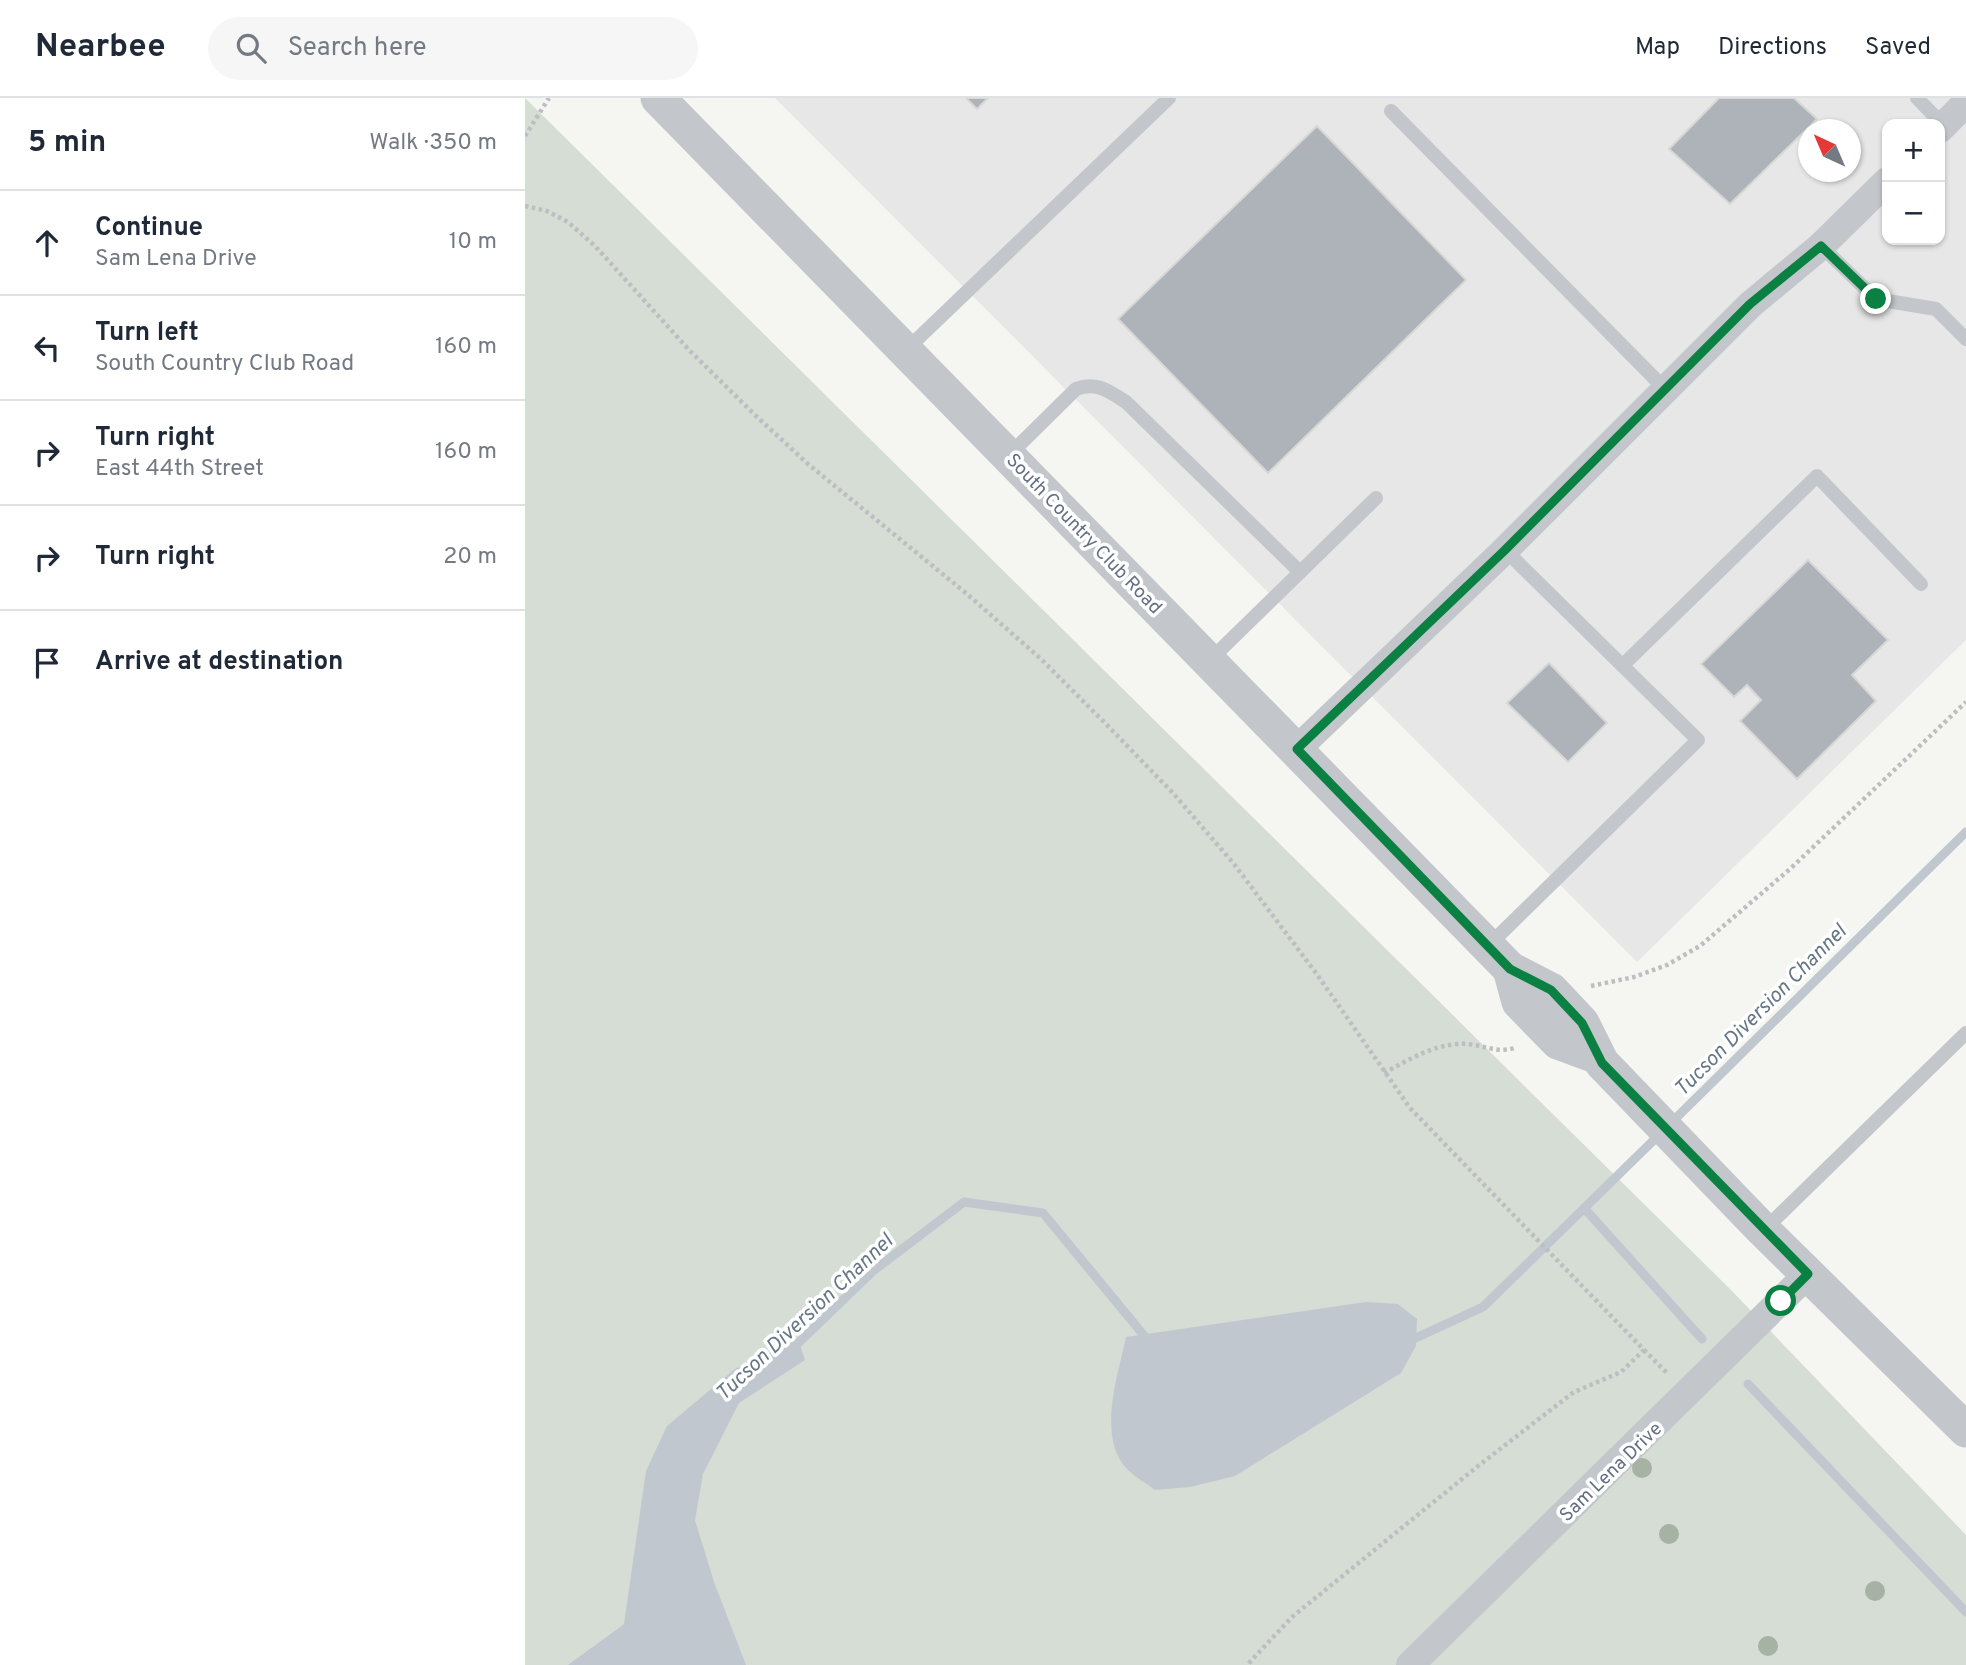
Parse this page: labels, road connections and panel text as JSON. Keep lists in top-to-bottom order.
{
  "streets": {
    "street": ["South Country Club Road", "Sam Lena Drive"]
  },
  "crossings": [
    ["South Country Club Road", "Sam Lena Drive"]
  ],
  "water": ["Tucson Diversion Channel"],
  "north": "top left",
  "page": {
    "header": "Nearbee",
    "search": "Search here",
    "nav": ["Map", "Directions", "Saved"],
    "heading": ["5 min", "Walk · 350 m"],
    "map_buttons": ["+", "−"],
    "list": [
      ["Continue", "Sam Lena Drive", "10 m"],
      ["Turn left", "South Country Club Road", "160 m"],
      ["Turn right", "East 44th Street", "160 m"],
      ["Turn right", "20 m"],
      "Arrive at destination"
    ]
  }
}
